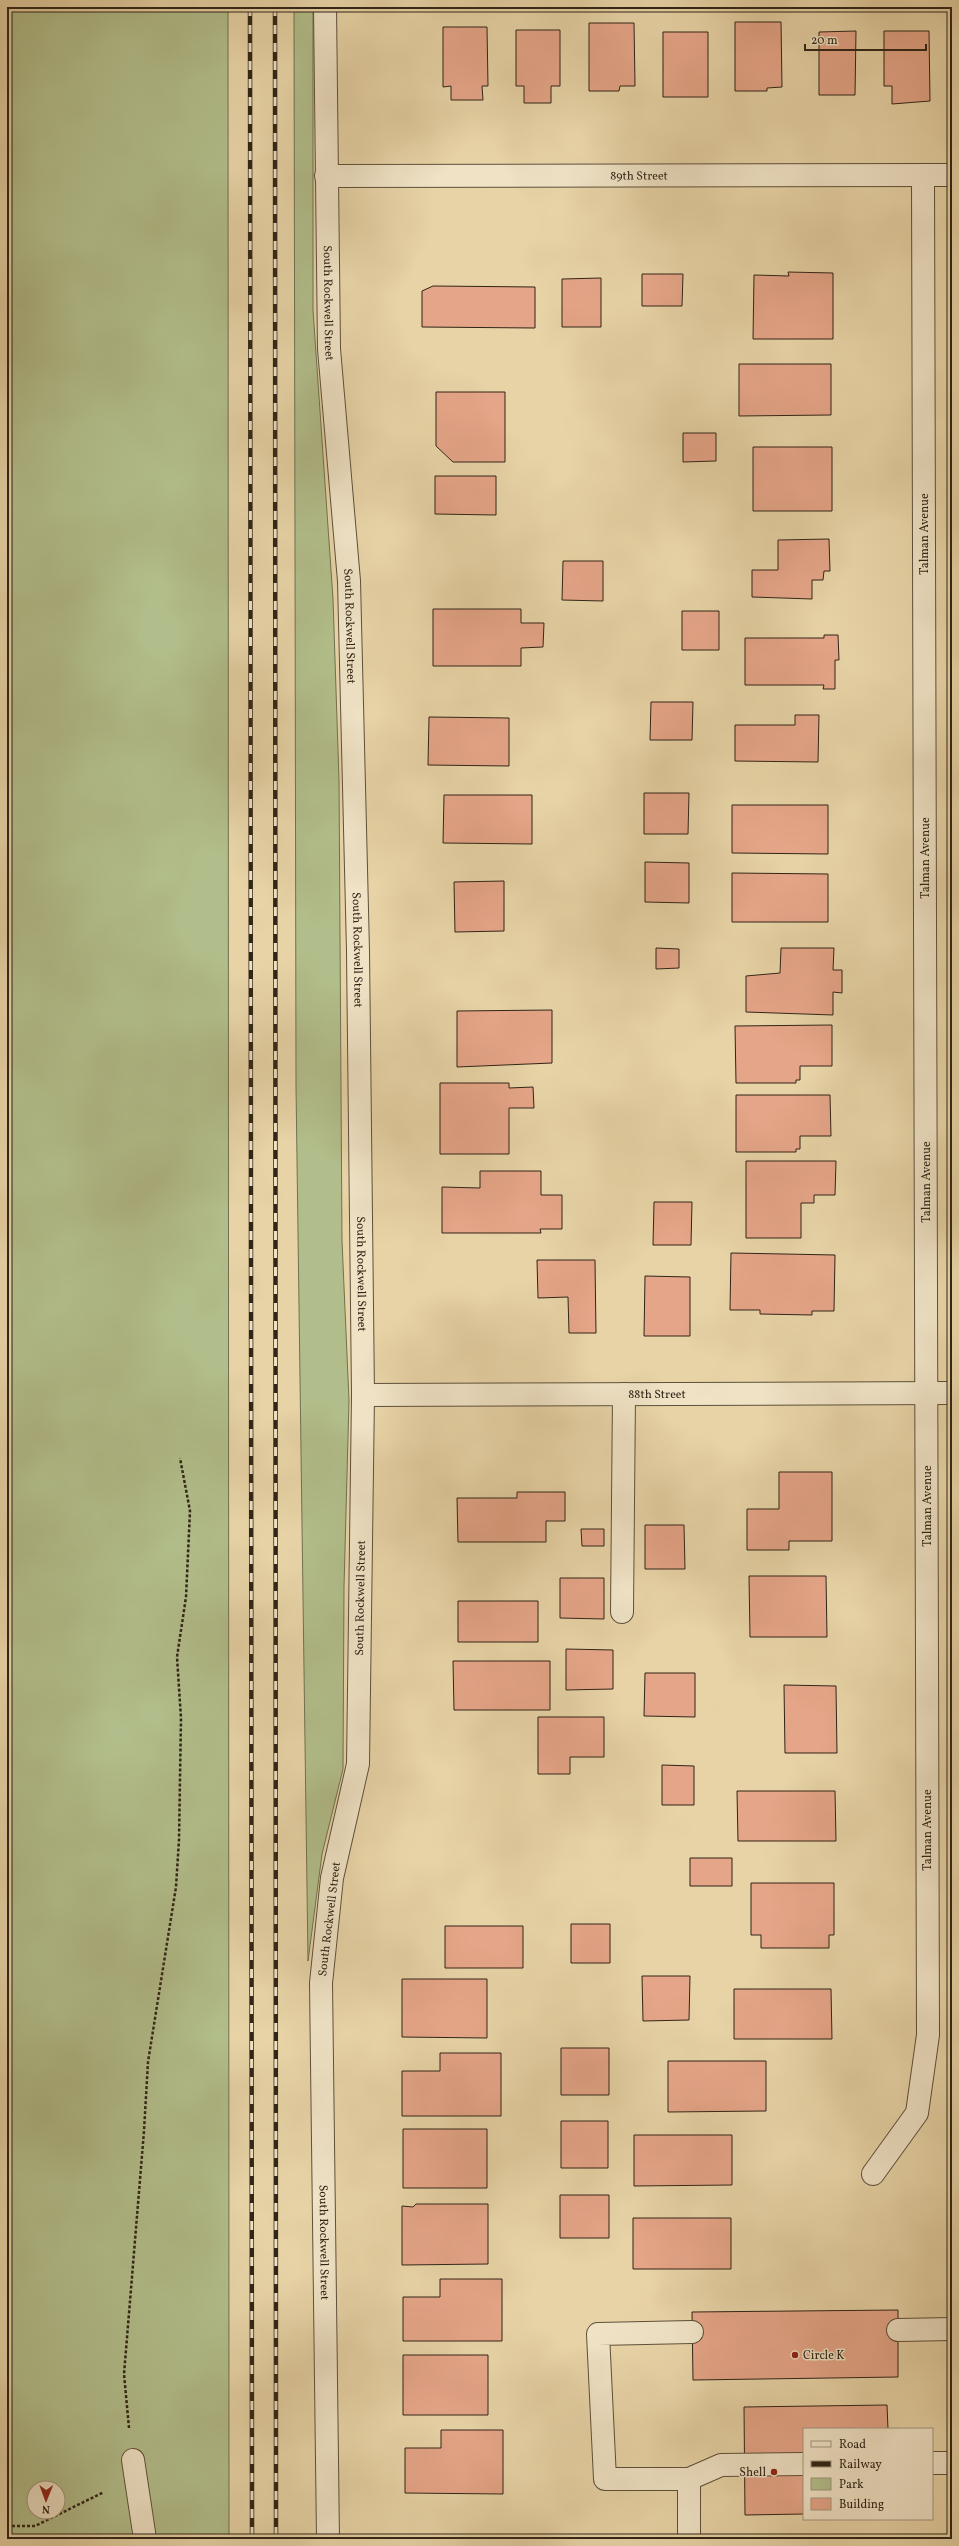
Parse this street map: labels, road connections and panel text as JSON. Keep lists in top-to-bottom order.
{
  "streets": {
    "street": [
      "89th Street",
      "South Rockwell Street",
      "Talman Avenue",
      "88th Street"
    ]
  },
  "crossings": [
    ["89th Street", "South Rockwell Street"],
    ["89th Street", "Talman Avenue"],
    ["South Rockwell Street", "88th Street"],
    ["Talman Avenue", "88th Street"]
  ],
  "places": ["Circle K", "Shell"],
  "legend": [
    "Road",
    "Railway",
    "Park",
    "Building"
  ],
  "scale_bar": "20 m",
  "north": "bottom"
}
